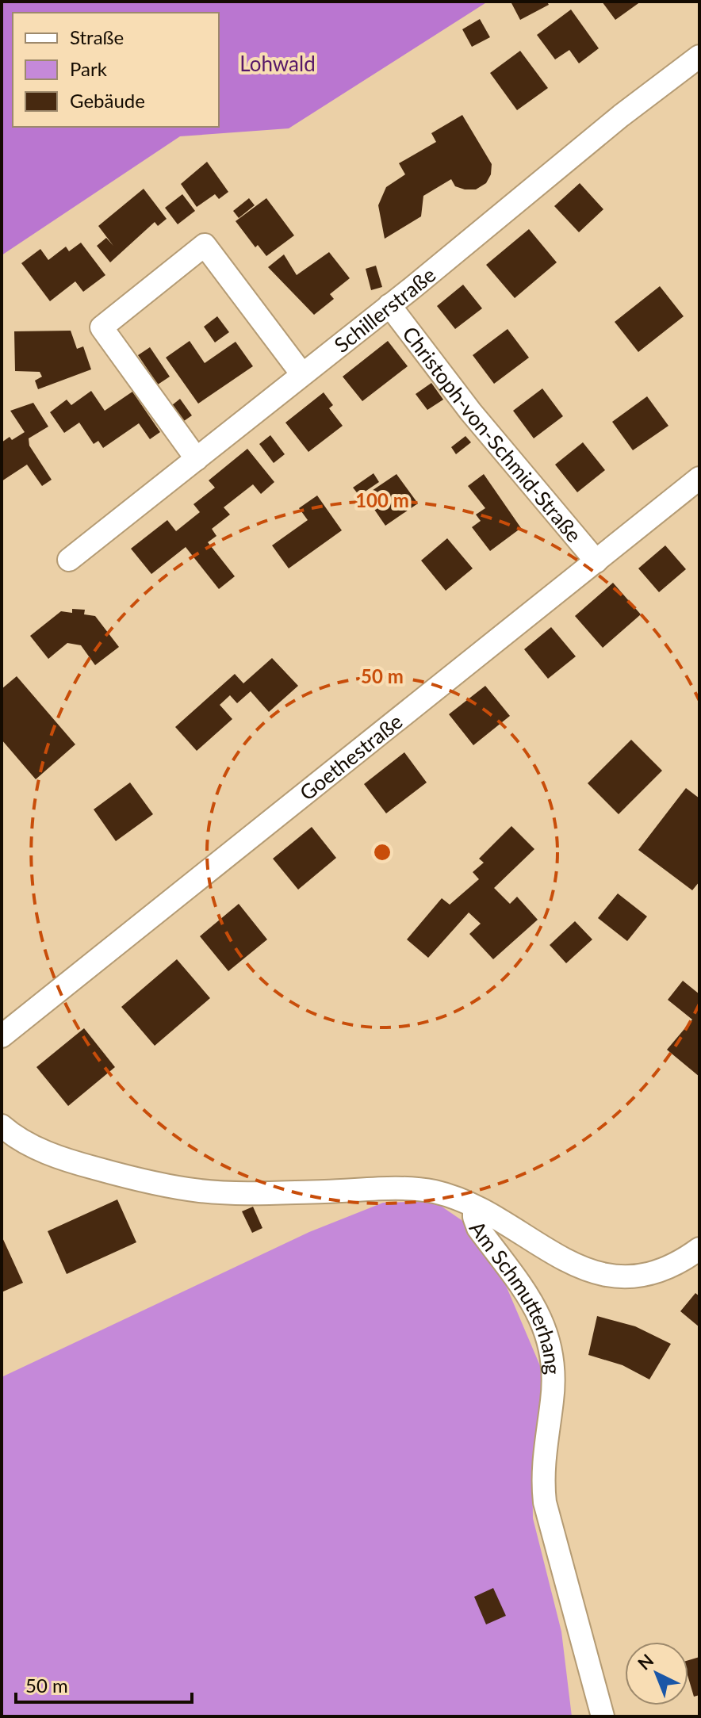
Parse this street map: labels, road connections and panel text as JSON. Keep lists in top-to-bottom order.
{
  "streets": {
    "street": [
      "Schillerstraße",
      "Christoph-von-Schmid-Straße",
      "Goethestraße",
      "Am Schmutterhang"
    ]
  },
  "crossings": [
    ["Schillerstraße", "Christoph-von-Schmid-Straße"],
    ["Christoph-von-Schmid-Straße", "Goethestraße"]
  ],
  "parks": ["Lohwald"],
  "legend": ["Straße", "Park", "Gebäude"],
  "scale_bar": "50 m",
  "north": "top left",
  "rings": ["100 m", "50 m"]
}
